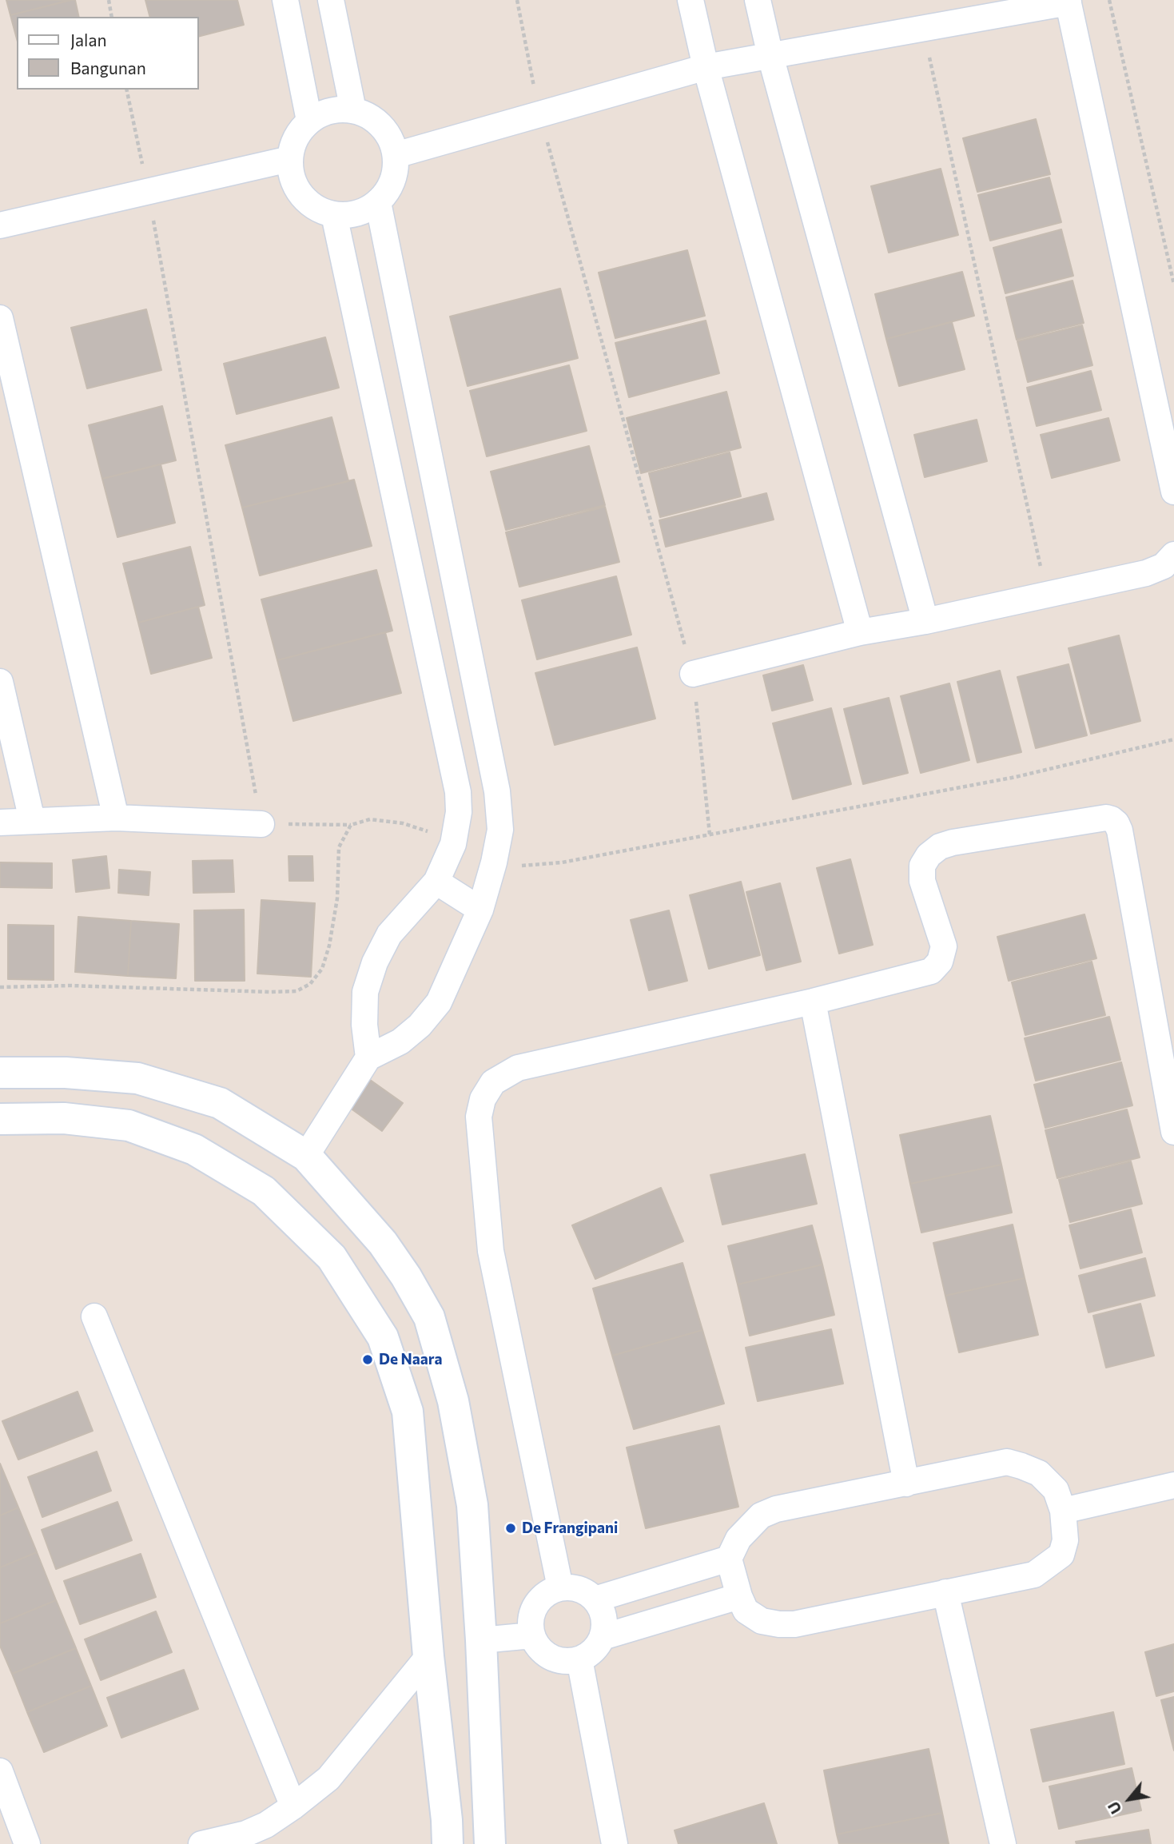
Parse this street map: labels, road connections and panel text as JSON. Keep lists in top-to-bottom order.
{
  "places": ["De Naara", "De Frangipani"],
  "legend": ["Jalan", "Bangunan"],
  "north": "bottom left"
}
